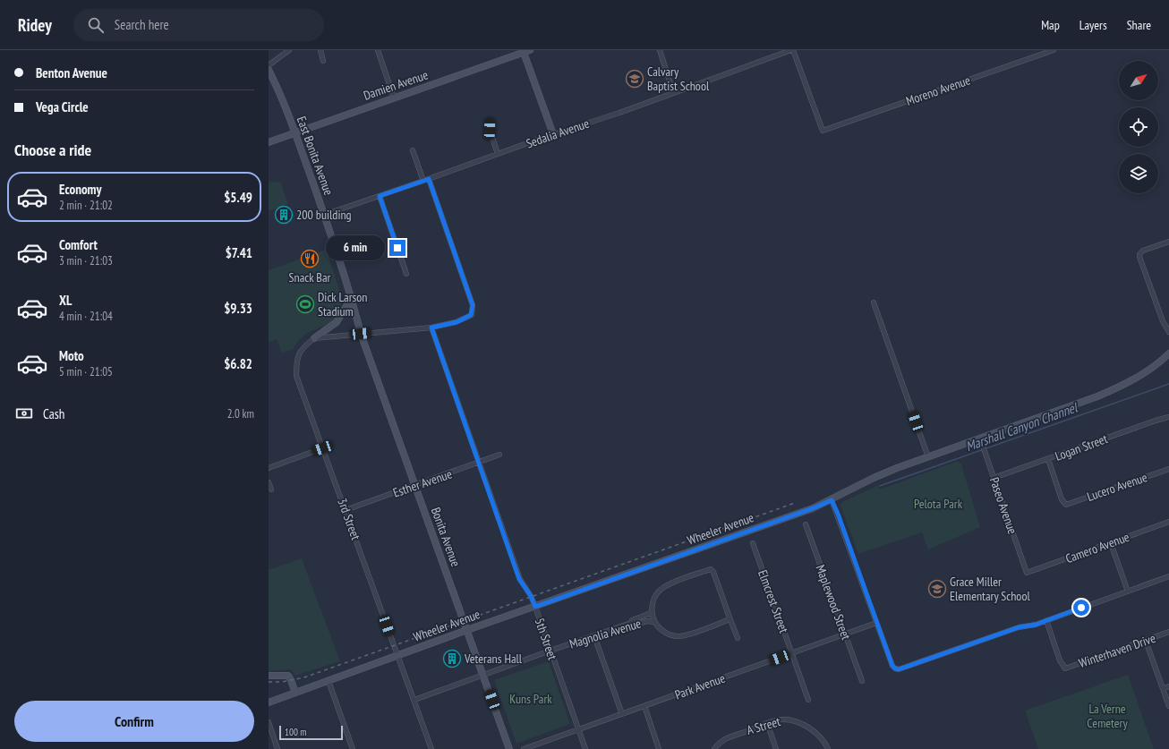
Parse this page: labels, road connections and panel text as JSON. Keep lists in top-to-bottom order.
{
  "streets": {
    "main road": [
      "Damien Avenue",
      "East Bonita Avenue",
      "Wheeler Avenue",
      "Bonita Avenue"
    ],
    "street": [
      "Moreno Avenue",
      "Sedalia Avenue",
      "Logan Street",
      "Esther Avenue",
      "Lucero Avenue",
      "Paseo Avenue",
      "3rd Street",
      "Camero Avenue",
      "Elmcrest Street",
      "Maplewood Street",
      "Magnolia Avenue",
      "5th Street",
      "Winterhaven Drive",
      "Park Avenue",
      "A Street"
    ]
  },
  "crossings": [
    ["Damien Avenue", "East Bonita Avenue"],
    ["Moreno Avenue", "Sedalia Avenue"],
    ["Sedalia Avenue", "East Bonita Avenue"],
    ["East Bonita Avenue", "Bonita Avenue"],
    ["Logan Street", "Lucero Avenue"],
    ["Logan Street", "Paseo Avenue"],
    ["Esther Avenue", "3rd Street"],
    ["Esther Avenue", "Bonita Avenue"],
    ["Esther Avenue", "5th Street"],
    ["Paseo Avenue", "Wheeler Avenue"],
    ["Paseo Avenue", "Camero Avenue"],
    ["3rd Street", "Wheeler Avenue"],
    ["3rd Street", "Magnolia Avenue"],
    ["Wheeler Avenue", "Bonita Avenue"],
    ["Wheeler Avenue", "5th Street"],
    ["Bonita Avenue", "Magnolia Avenue"],
    ["Elmcrest Street", "Park Avenue"],
    ["Maplewood Street", "Park Avenue"],
    ["Magnolia Avenue", "5th Street"],
    ["5th Street", "Park Avenue"]
  ],
  "water": ["Marshall Canyon Channel"],
  "parks": ["Pelota Park", "Kuns Park", "La Verne Cemetery"],
  "places": {
    "school or university": ["Calvary Baptist School", "Grace Miller Elementary School"],
    "building": ["200 building", "Veterans Hall"],
    "restaurant": ["Snack Bar"],
    "sports": ["Dick Larson Stadium"]
  },
  "scale_bar": "100 m",
  "north": "top right",
  "page": {
    "header": "Ridey",
    "search": "Search here",
    "nav": ["Map", "Layers", "Share"],
    "banner": ["Benton Avenue", "Vega Circle"],
    "heading": "Choose a ride",
    "list": [
      {
        "name": "Economy",
        "note": "2 min · 21:02",
        "value": "$5.49"
      },
      {
        "name": "Comfort",
        "note": "3 min · 21:03",
        "value": "$7.41"
      },
      {
        "name": "XL",
        "note": "4 min · 21:04",
        "value": "$9.33"
      },
      {
        "name": "Moto",
        "note": "5 min · 21:05",
        "value": "$6.82"
      }
    ],
    "bubble": "6 min",
    "pay": ["Cash", "2.0 km"],
    "buttons": "Confirm",
    "scale": "100 m"
  }
}
